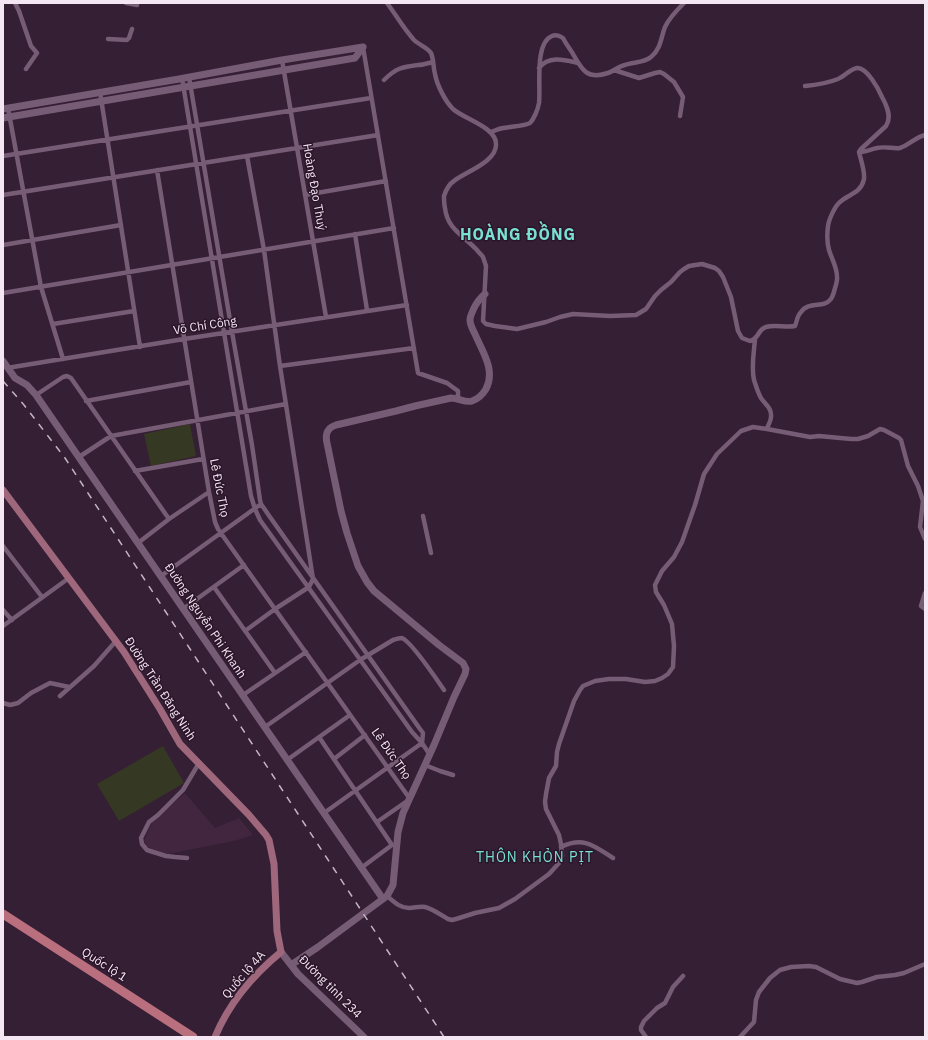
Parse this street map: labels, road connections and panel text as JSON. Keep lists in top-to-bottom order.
{
  "streets": {
    "highway": ["Quốc lộ 1"],
    "main road": ["Đường Trần Đăng Ninh", "Quốc lộ 4A"],
    "street": [
      "Hoàng Đạo Thuý",
      "Võ Chí Công",
      "Lê Đức Thọ",
      "Đường Nguyễn Phi Khanh",
      "Đường tỉnh 234"
    ]
  },
  "crossings": [
    ["Hoàng Đạo Thuý", "Võ Chí Công"],
    ["Võ Chí Công", "Lê Đức Thọ"],
    ["Võ Chí Công", "Đường Nguyễn Phi Khanh"],
    ["Đường Trần Đăng Ninh", "Quốc lộ 4A"],
    ["Đường Trần Đăng Ninh", "Đường tỉnh 234"],
    ["Quốc lộ 4A", "Đường tỉnh 234"]
  ],
  "districts": ["HOÀNG ĐỒNG", "THÔN KHỎN PỊT"]
}
